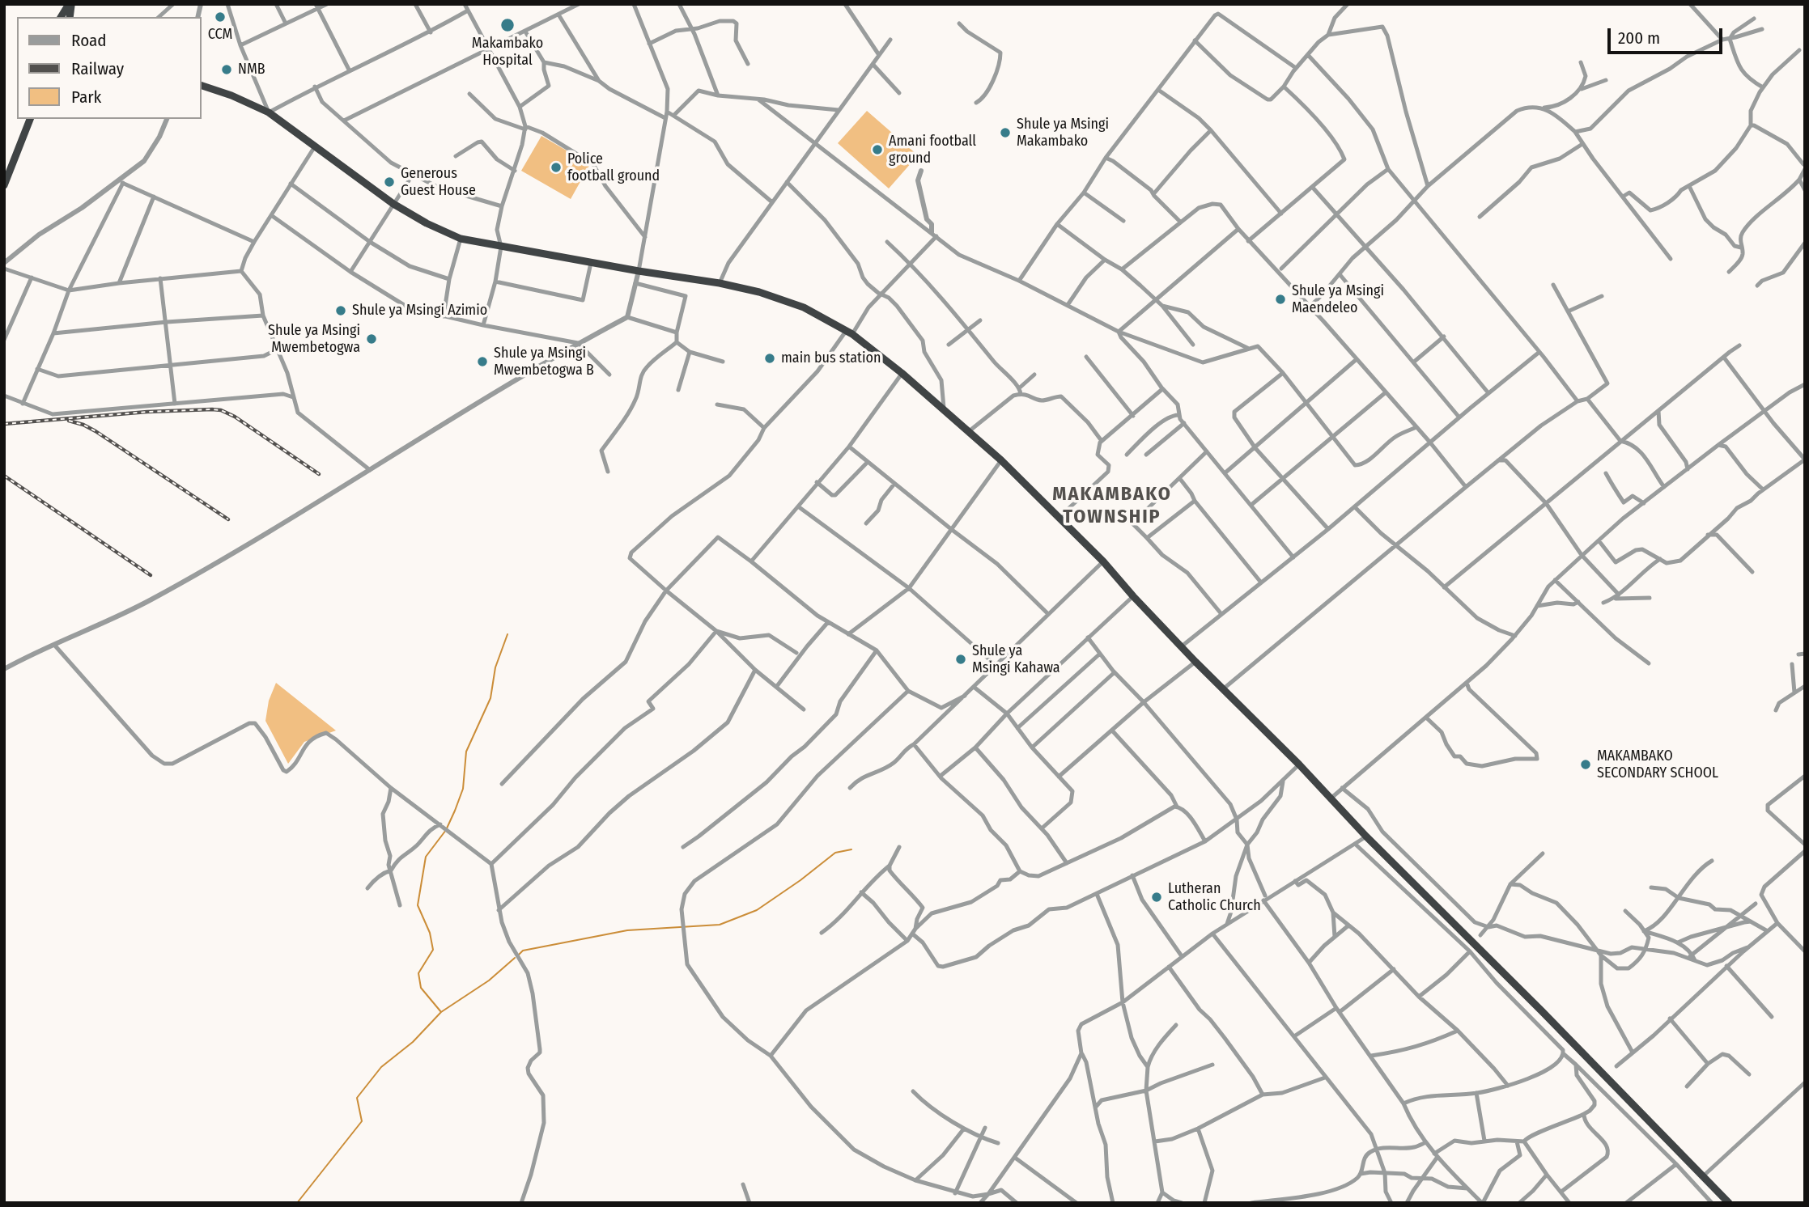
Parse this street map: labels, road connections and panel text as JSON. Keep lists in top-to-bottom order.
{
  "districts": ["MAKAMBAKO TOWNSHIP"],
  "places": [
    "CCM",
    "Makambako Hospital",
    "NMB",
    "Shule ya Msingi Makambako",
    "Amani football ground",
    "Police football ground",
    "Generous Guest House",
    "Shule ya Msingi Maendeleo",
    "Shule ya Msingi Azimio",
    "Shule ya Msingi Mwembetogwa",
    "main bus station",
    "Shule ya Msingi Mwembetogwa B",
    "Shule ya Msingi Kahawa",
    "MAKAMBAKO SECONDARY SCHOOL",
    "Lutheran Catholic Church"
  ],
  "legend": ["Road", "Railway", "Park"],
  "scale_bar": "200 m"
}
